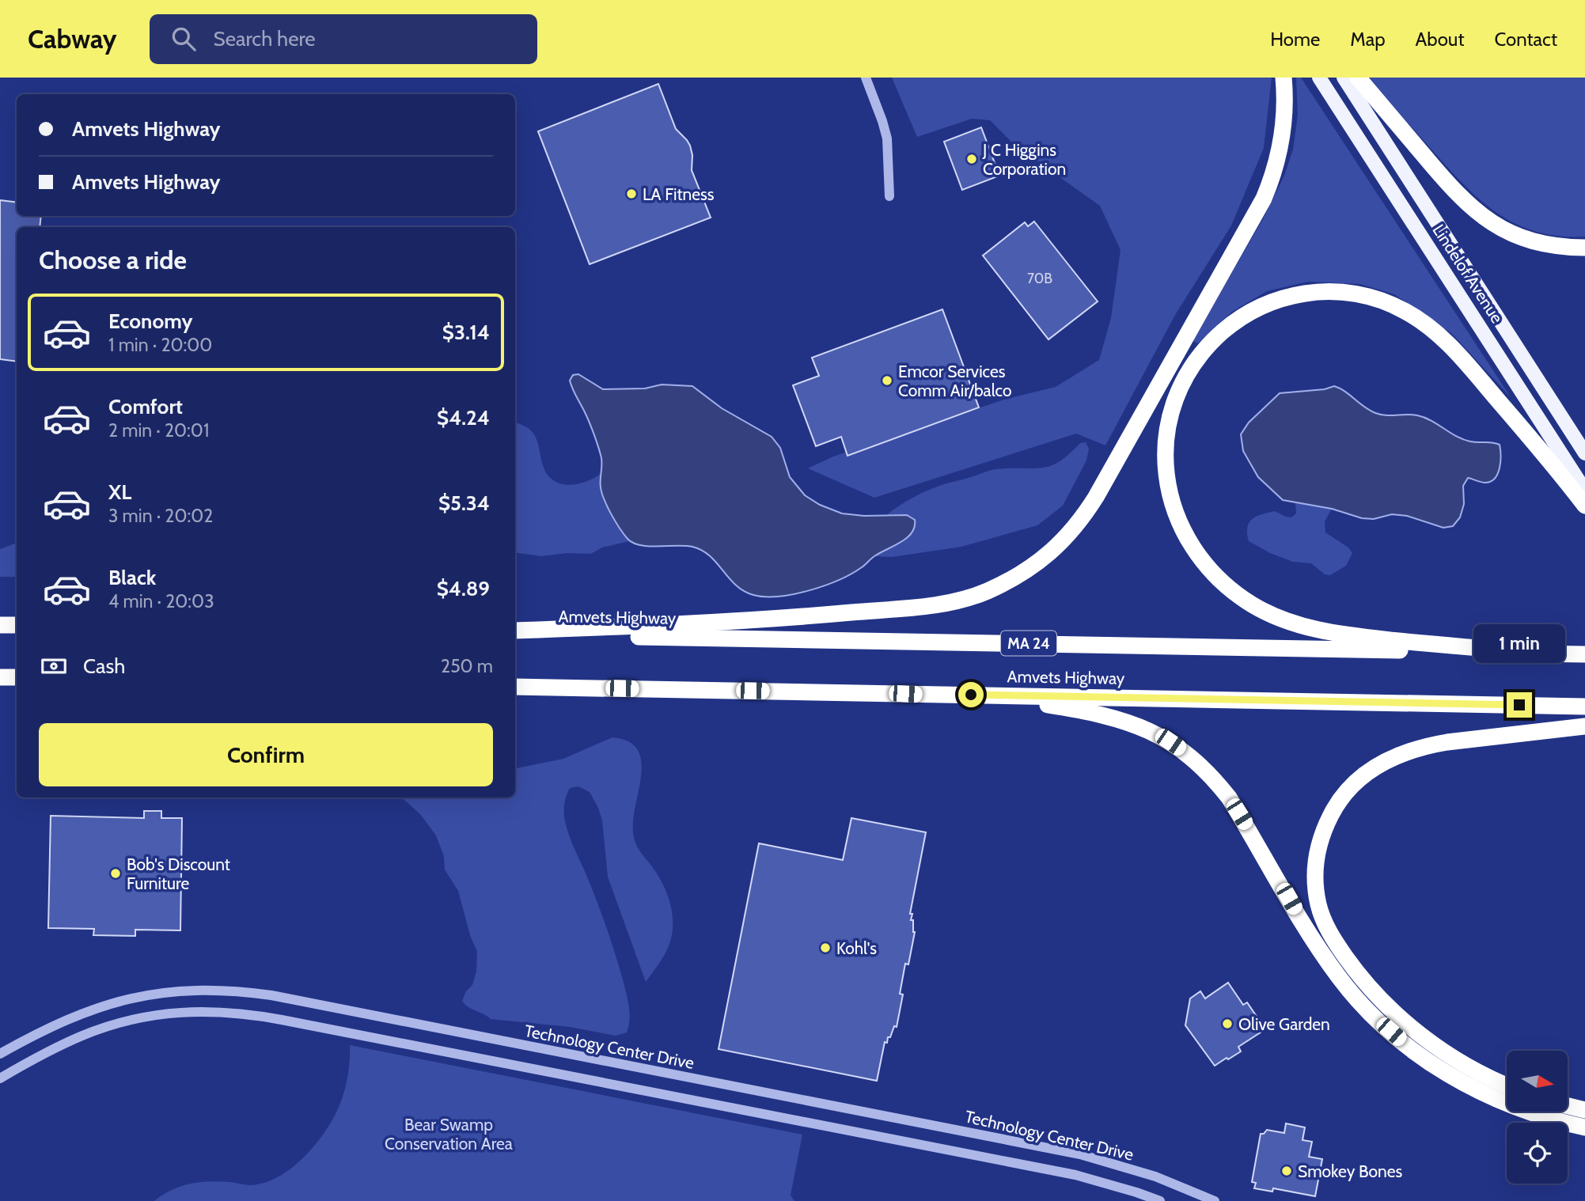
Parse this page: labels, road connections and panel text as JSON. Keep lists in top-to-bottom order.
{
  "streets": {
    "highway": ["Amvets Highway", "MA 24"],
    "main road": ["Lindelof Avenue"],
    "street": ["Technology Center Drive"]
  },
  "parks": ["Bear Swamp Conservation Area"],
  "places": [
    "J C Higgins Corporation",
    "LA Fitness",
    "Emcor Services Comm Air/balco",
    "Bob's Discount Furniture",
    "Kohl's",
    "Olive Garden",
    "Smokey Bones"
  ],
  "house_numbers": ["70B"],
  "north": "right",
  "page": {
    "header": "Cabway",
    "search": "Search here",
    "nav": [
      "Home",
      "Map",
      "About",
      "Contact"
    ],
    "banner": ["Amvets Highway", "Amvets Highway"],
    "heading": "Choose a ride",
    "list": [
      {
        "name": "Economy",
        "note": "1 min · 20:00",
        "value": "$3.14"
      },
      {
        "name": "Comfort",
        "note": "2 min · 20:01",
        "value": "$4.24"
      },
      {
        "name": "XL",
        "note": "3 min · 20:02",
        "value": "$5.34"
      },
      {
        "name": "Black",
        "note": "4 min · 20:03",
        "value": "$4.89"
      }
    ],
    "bubble": "1 min",
    "pay": ["Cash", "250 m"],
    "buttons": "Confirm"
  }
}
